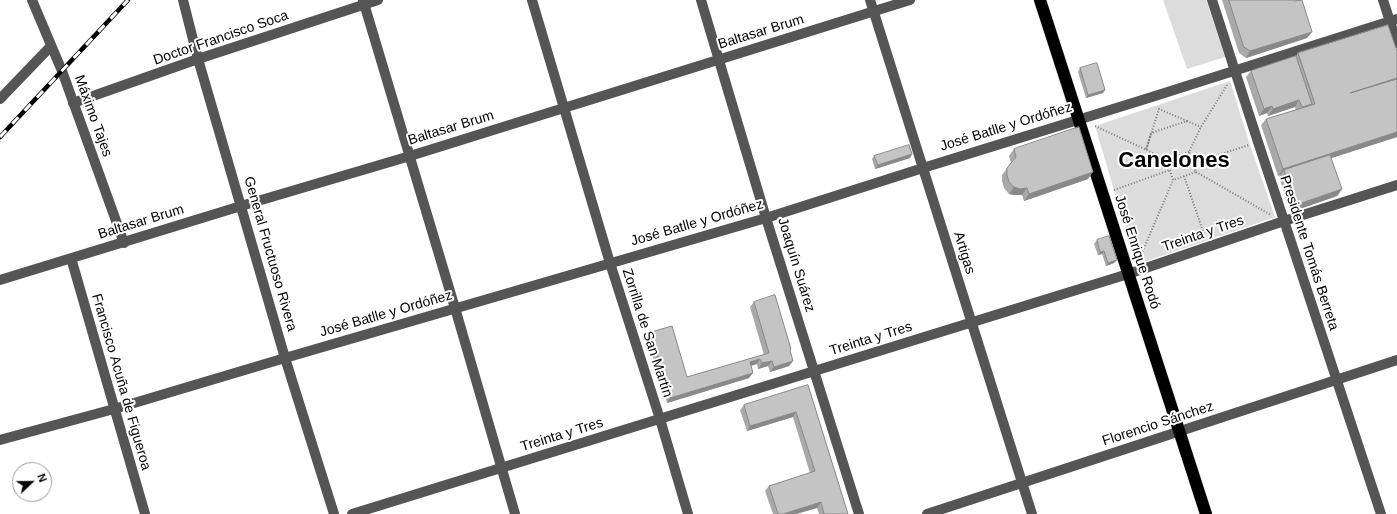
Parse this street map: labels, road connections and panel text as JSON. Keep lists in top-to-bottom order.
{
  "streets": {
    "highway": ["José Enrique Rodó"],
    "street": [
      "Baltasar Brum",
      "Doctor Francisco Soca",
      "Máximo Tajes",
      "José Batlle y Ordóñez",
      "Treinta y Tres",
      "Artigas",
      "Presidente Tomás Berreta",
      "General Fructuoso Rivera",
      "Joaquín Suárez",
      "Zorrilla de San Martín",
      "Francisco Acuña de Figueroa",
      "Florencio Sánchez"
    ]
  },
  "crossings": [
    ["Baltasar Brum", "Máximo Tajes"],
    ["Baltasar Brum", "Artigas"],
    ["Baltasar Brum", "General Fructuoso Rivera"],
    ["Baltasar Brum", "Joaquín Suárez"],
    ["Baltasar Brum", "Zorrilla de San Martín"],
    ["Baltasar Brum", "Francisco Acuña de Figueroa"],
    ["Doctor Francisco Soca", "Máximo Tajes"],
    ["Doctor Francisco Soca", "General Fructuoso Rivera"],
    ["José Batlle y Ordóñez", "José Enrique Rodó"],
    ["José Batlle y Ordóñez", "Artigas"],
    ["José Batlle y Ordóñez", "Presidente Tomás Berreta"],
    ["José Batlle y Ordóñez", "General Fructuoso Rivera"],
    ["José Batlle y Ordóñez", "Joaquín Suárez"],
    ["José Batlle y Ordóñez", "Zorrilla de San Martín"],
    ["José Batlle y Ordóñez", "Francisco Acuña de Figueroa"],
    ["Treinta y Tres", "José Enrique Rodó"],
    ["Treinta y Tres", "Artigas"],
    ["Treinta y Tres", "Presidente Tomás Berreta"],
    ["Treinta y Tres", "Joaquín Suárez"],
    ["Treinta y Tres", "Zorrilla de San Martín"],
    ["José Enrique Rodó", "Florencio Sánchez"],
    ["Artigas", "Florencio Sánchez"],
    ["Presidente Tomás Berreta", "Florencio Sánchez"]
  ],
  "districts": ["Canelones"],
  "north": "right"
}
